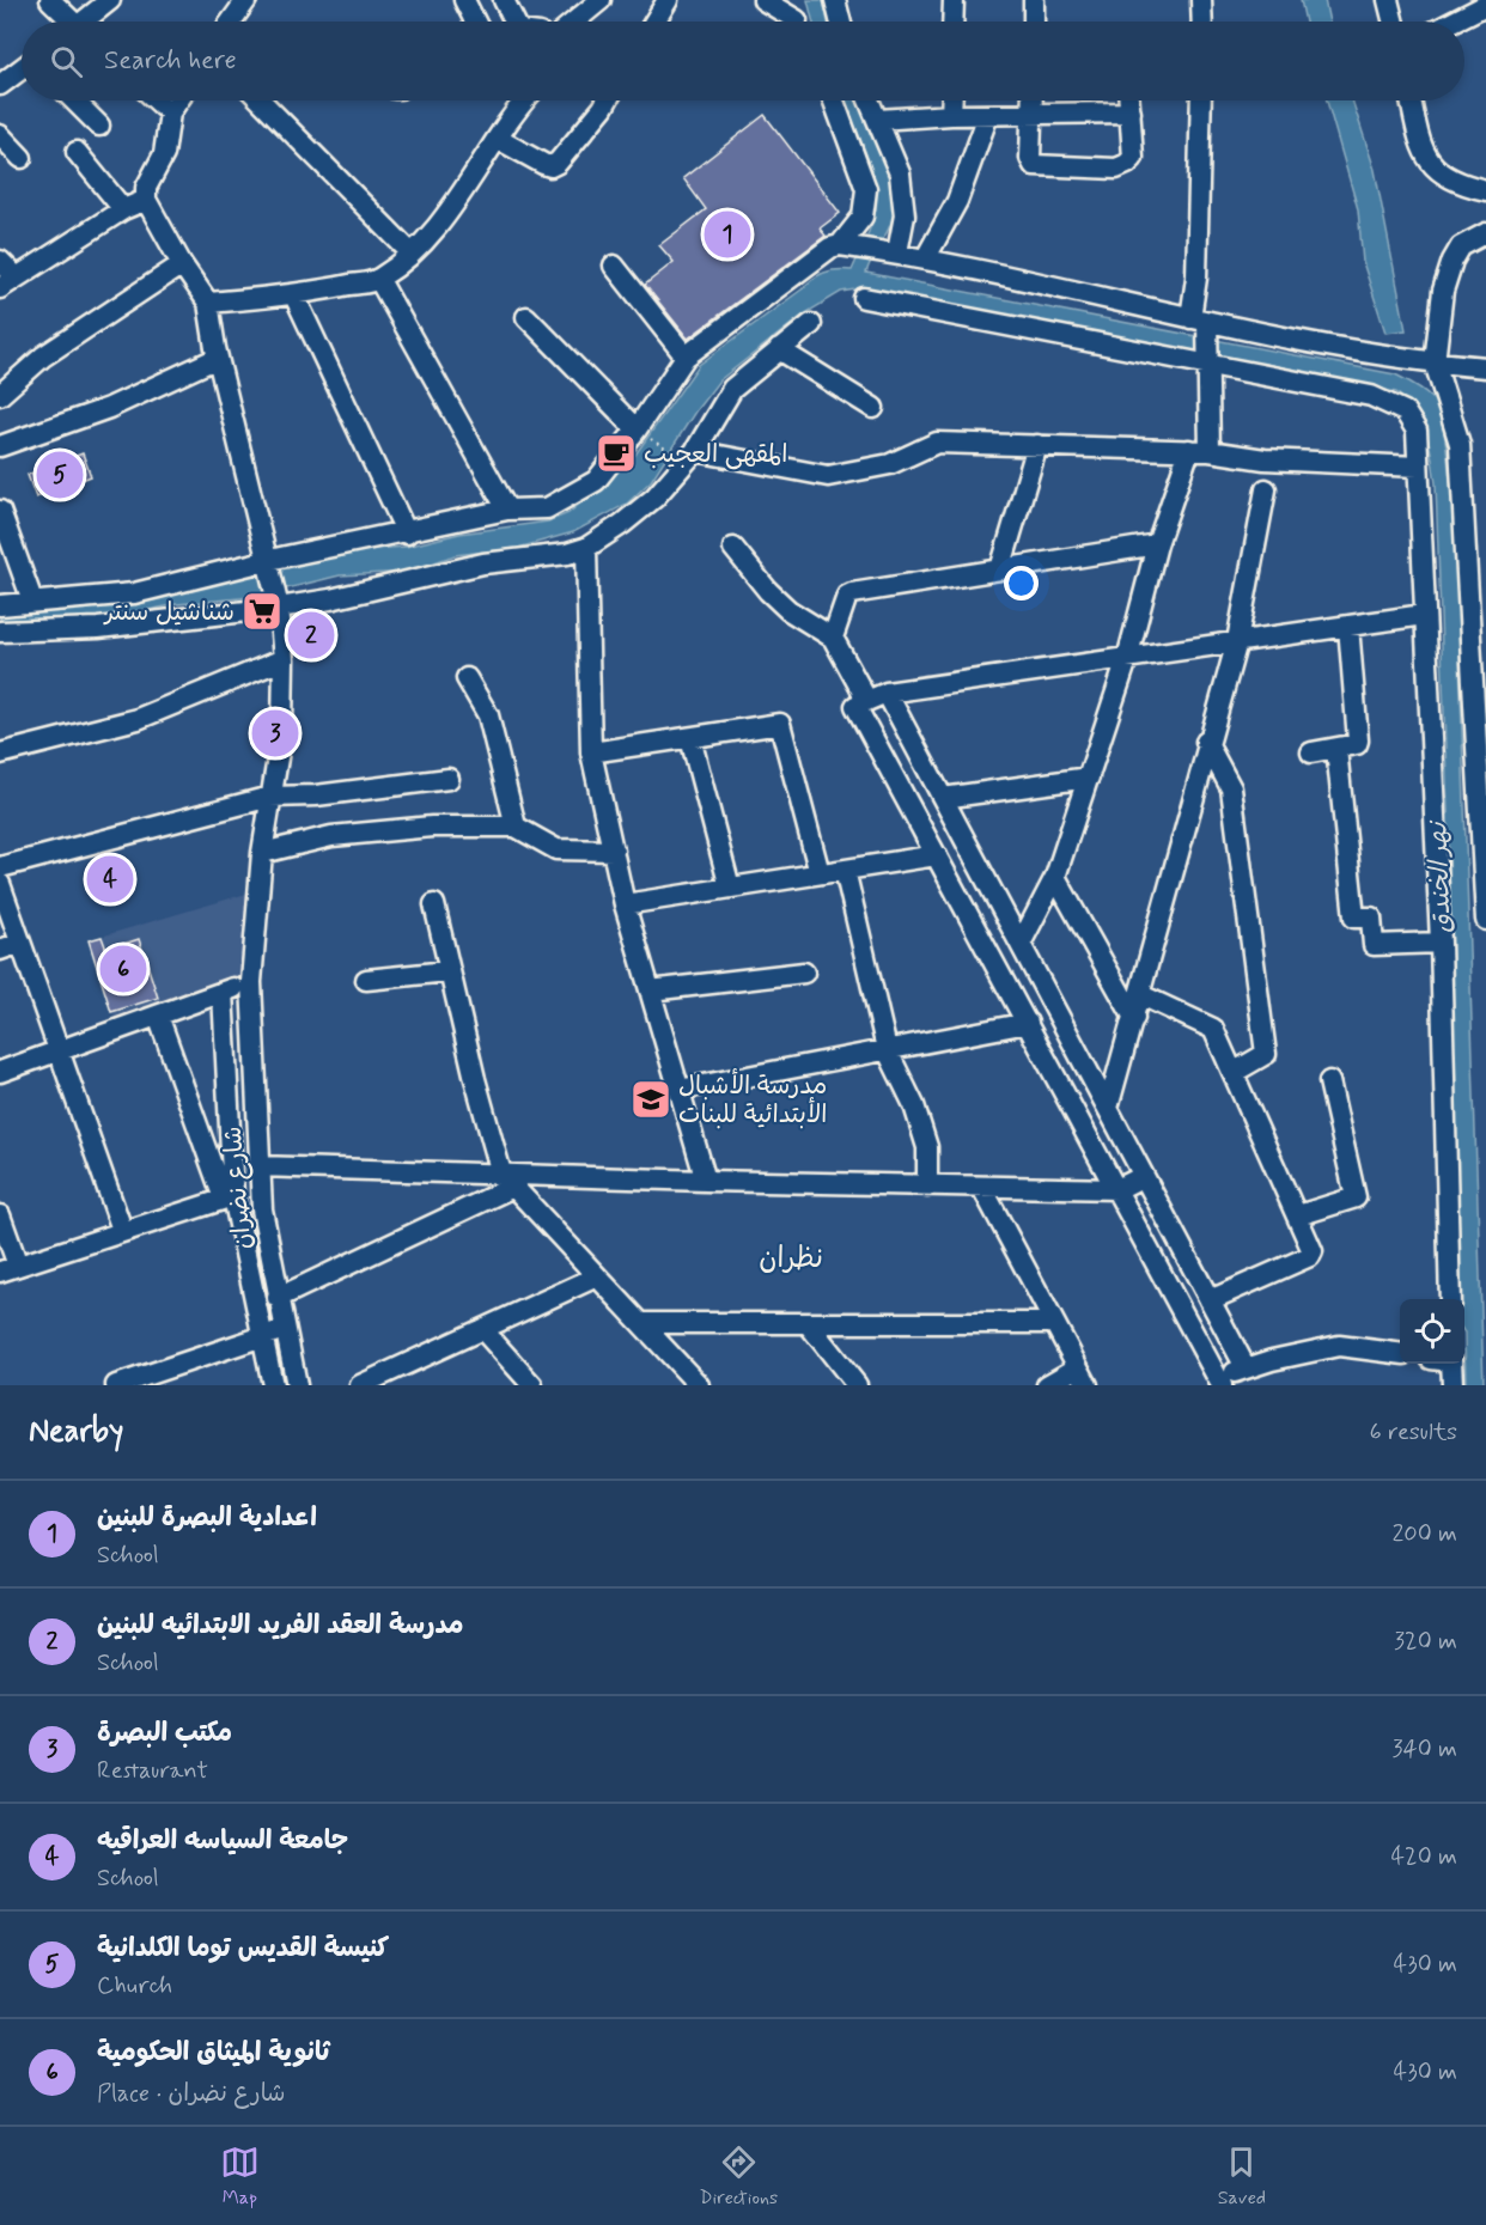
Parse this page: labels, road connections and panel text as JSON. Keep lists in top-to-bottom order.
{
  "streets": {
    "street": ["شارع نضران"]
  },
  "districts": ["نظران"],
  "water": ["نهر الخندق"],
  "places": {
    "cafe": ["المقهى العجيب"],
    "supermarket": ["شناشيل سنتر"],
    "school or university": ["مدرسة الأشبال الأبتدائية للبنات"]
  },
  "page": {
    "search": "Search here",
    "pins": [
      "1",
      "5",
      "2",
      "3",
      "4",
      "6"
    ],
    "heading": ["Nearby", "6 results"],
    "list": [
      {
        "mark": "1",
        "name": "اعدادية البصرة للبنين",
        "note": "School",
        "value": "200 m"
      },
      {
        "mark": "2",
        "name": "مدرسة العقد الفريد الابتدائيه للبنين",
        "note": "School",
        "value": "320 m"
      },
      {
        "mark": "3",
        "name": "مكتب البصرة",
        "note": "Restaurant",
        "value": "340 m"
      },
      {
        "mark": "4",
        "name": "جامعة السياسه العراقيه",
        "note": "School",
        "value": "420 m"
      },
      {
        "mark": "5",
        "name": "كنيسة القديس توما الكلدانية",
        "note": "Church",
        "value": "430 m"
      },
      {
        "mark": "6",
        "name": "ثانوية الميثاق الحكومية",
        "note": "Place · شارع نضران",
        "value": "430 m"
      }
    ],
    "nav": ["Map", "Directions", "Saved"]
  }
}
